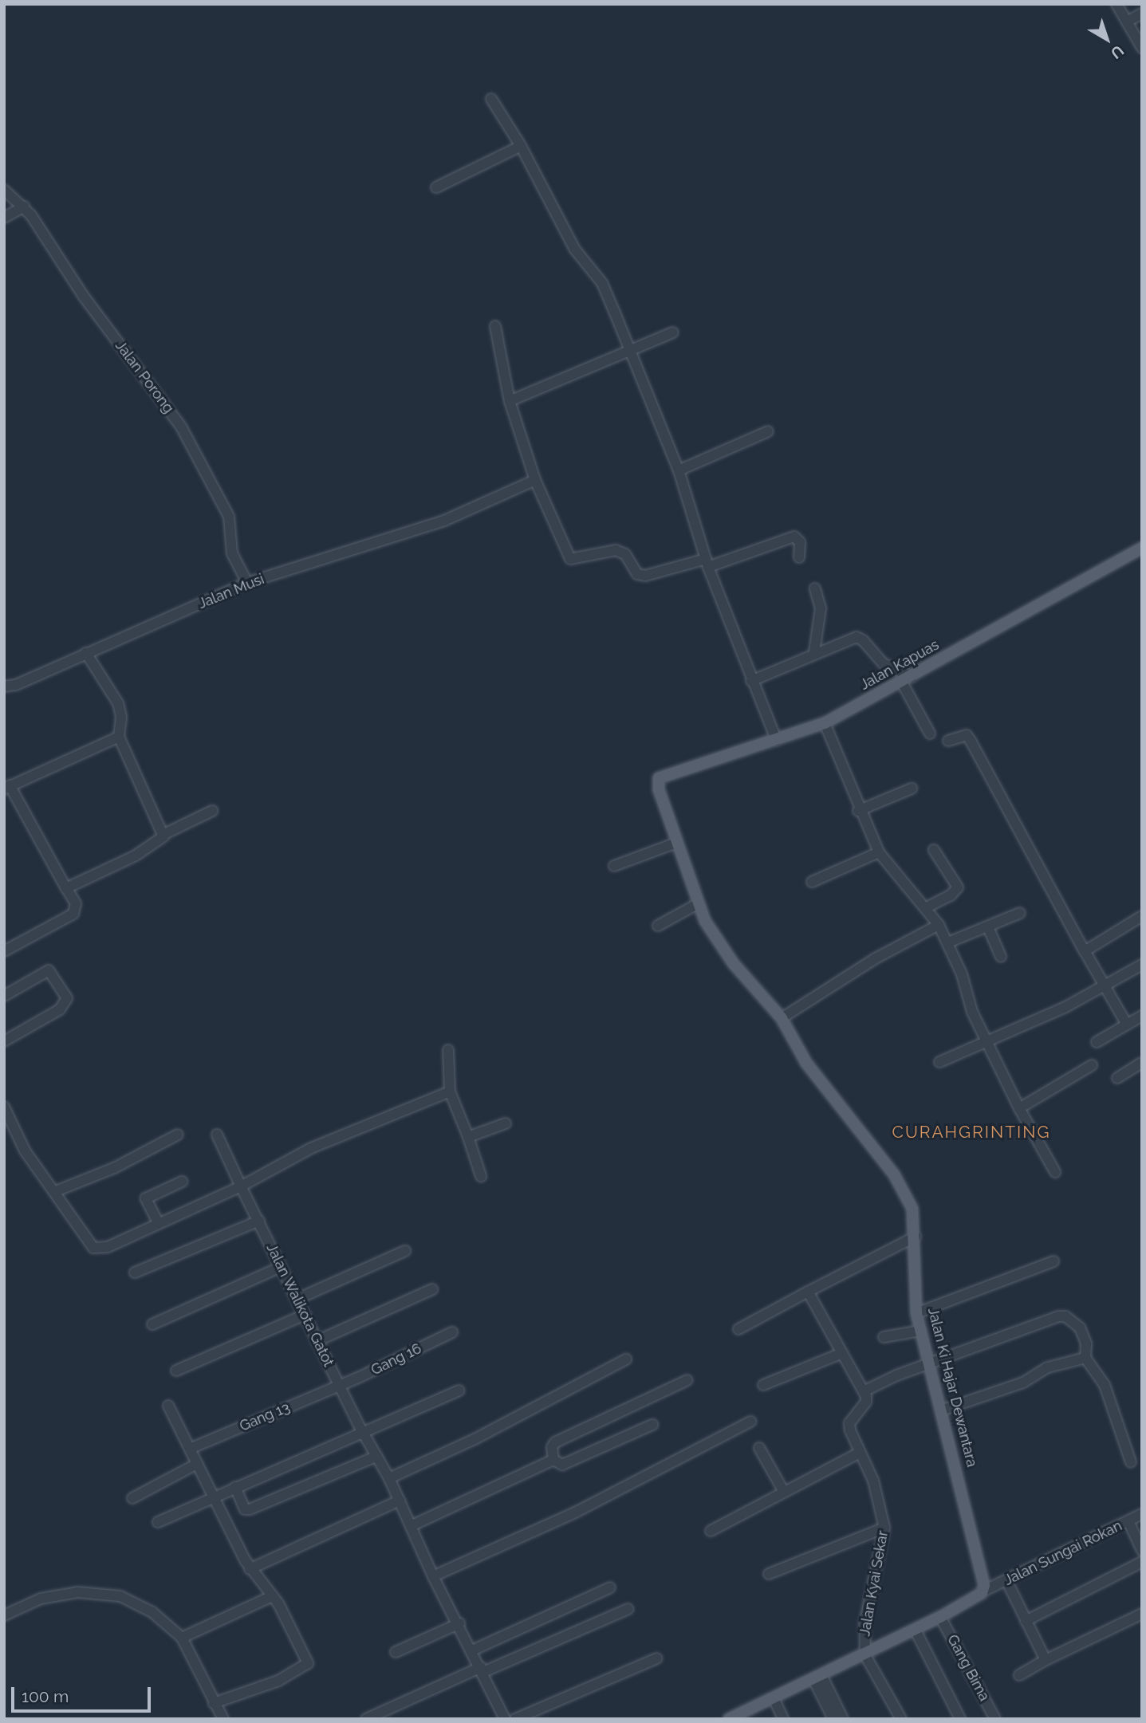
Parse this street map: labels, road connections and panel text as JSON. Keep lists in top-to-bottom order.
{
  "streets": {
    "main road": ["Jalan Kapuas", "Jalan Ki Hajar Dewantara"],
    "street": [
      "Jalan Porong",
      "Jalan Musi",
      "Jalan Walikota Gatot",
      "Gang 16",
      "Gang 13",
      "Jalan Sungai Rokan",
      "Jalan Kyai Sekar",
      "Gang Bima"
    ]
  },
  "crossings": [
    ["Jalan Porong", "Jalan Musi"],
    ["Jalan Kapuas", "Jalan Ki Hajar Dewantara"],
    ["Jalan Walikota Gatot", "Gang 16"],
    ["Jalan Walikota Gatot", "Gang 13"],
    ["Gang 16", "Gang 13"],
    ["Jalan Ki Hajar Dewantara", "Jalan Sungai Rokan"]
  ],
  "districts": ["CURAHGRINTING"],
  "scale_bar": "100 m",
  "north": "bottom right"
}
